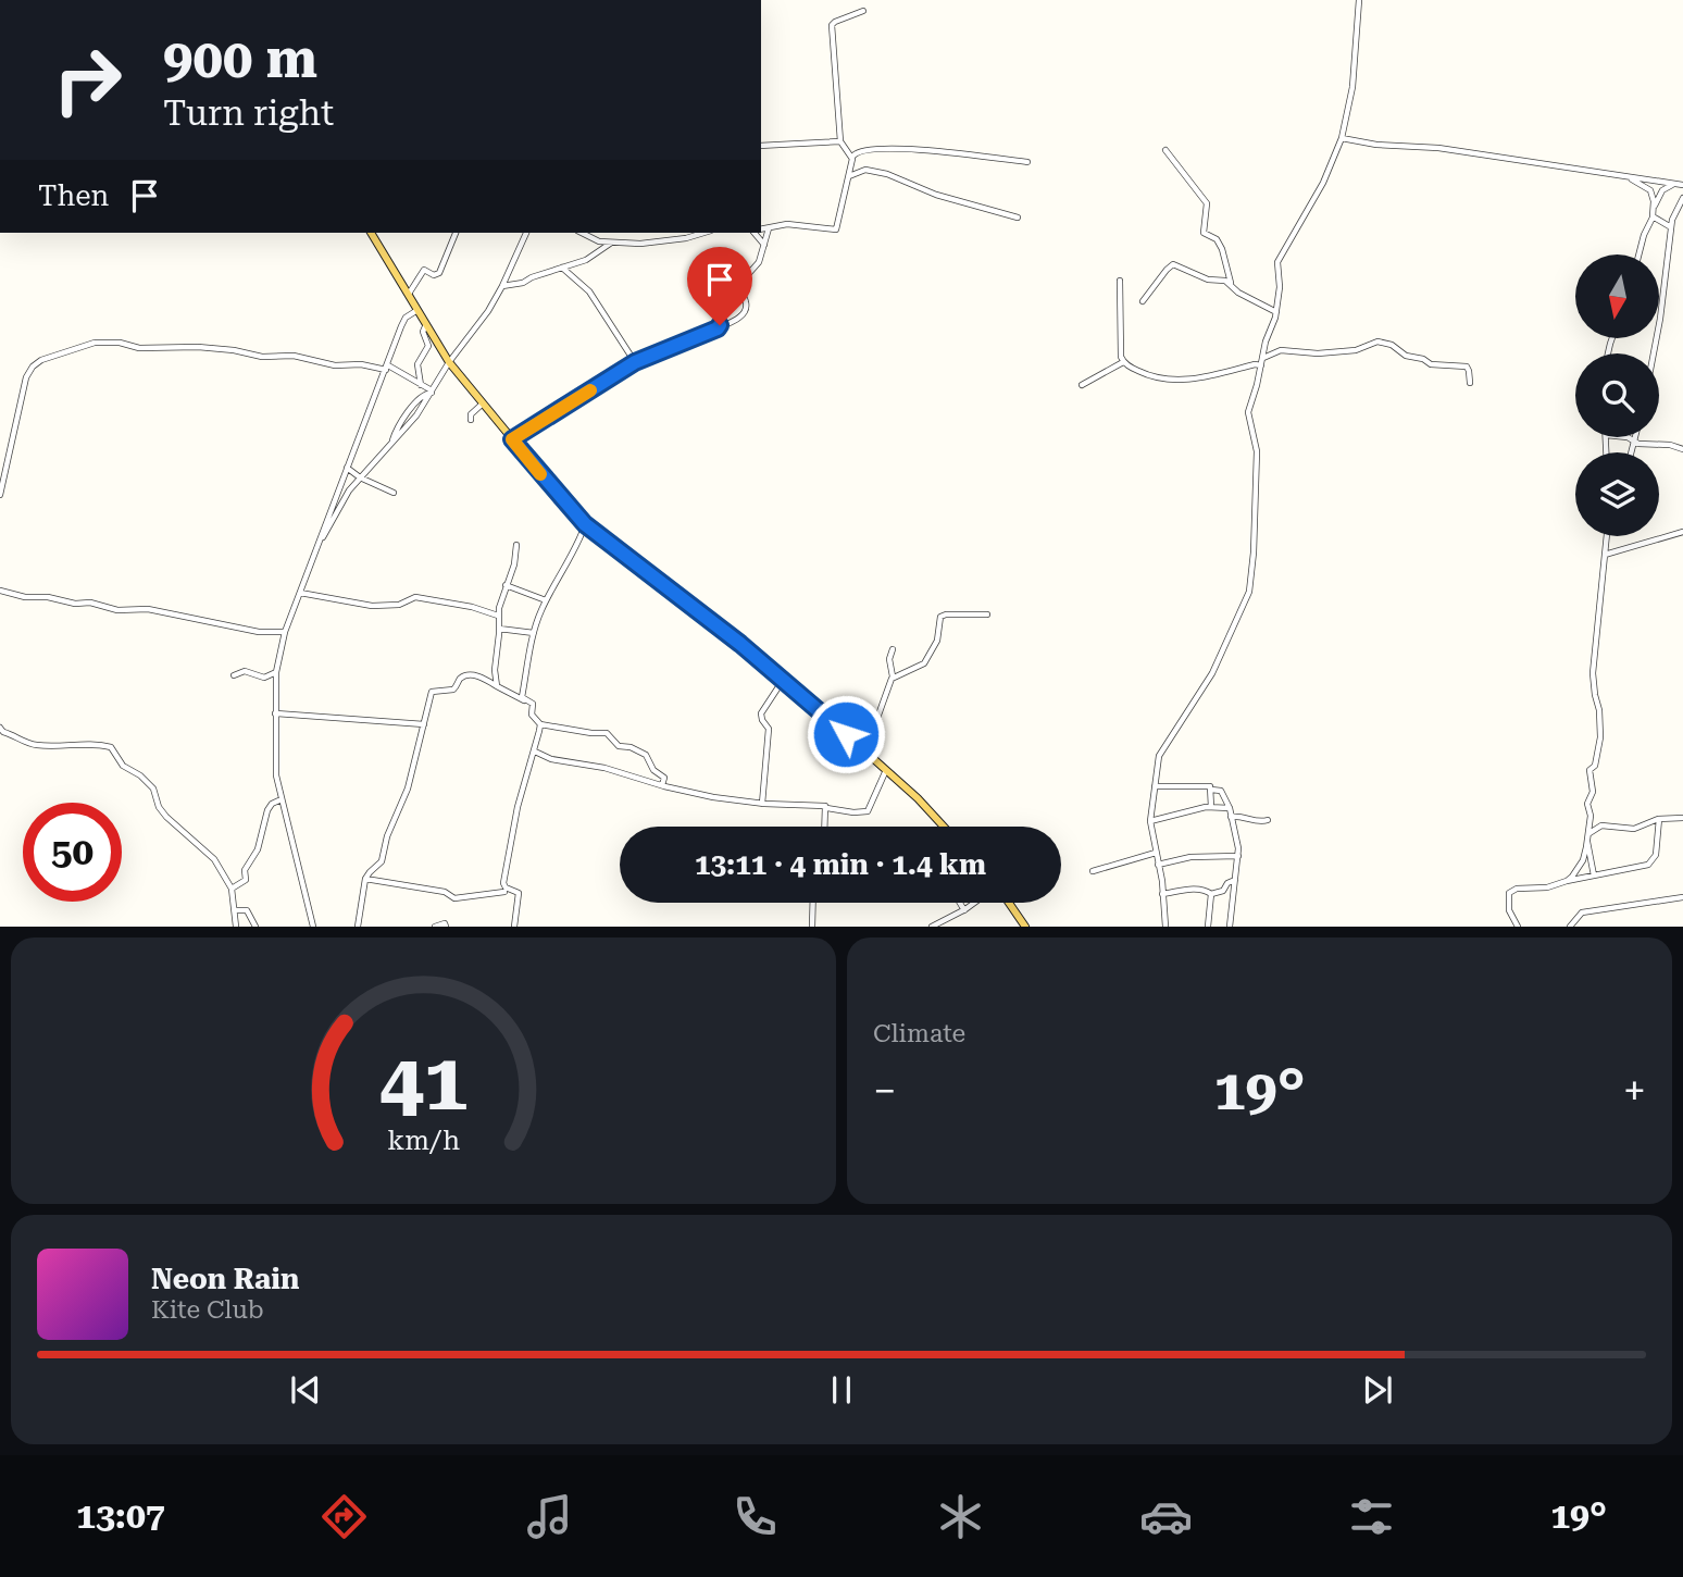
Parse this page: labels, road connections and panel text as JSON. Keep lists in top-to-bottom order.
{
  "north": "bottom",
  "page": {
    "turn": ["900 m", "Turn right"],
    "then": "Then",
    "limit": "50",
    "trip": "13:11 · 4 min · 1.4 km",
    "tile": "Climate",
    "heat": ["−", "19°", "+"],
    "song": ["Neon Rain", "Kite Club"],
    "tabs": ["13:07", "19°"],
    "gauge": ["41", "km/h"]
  }
}
